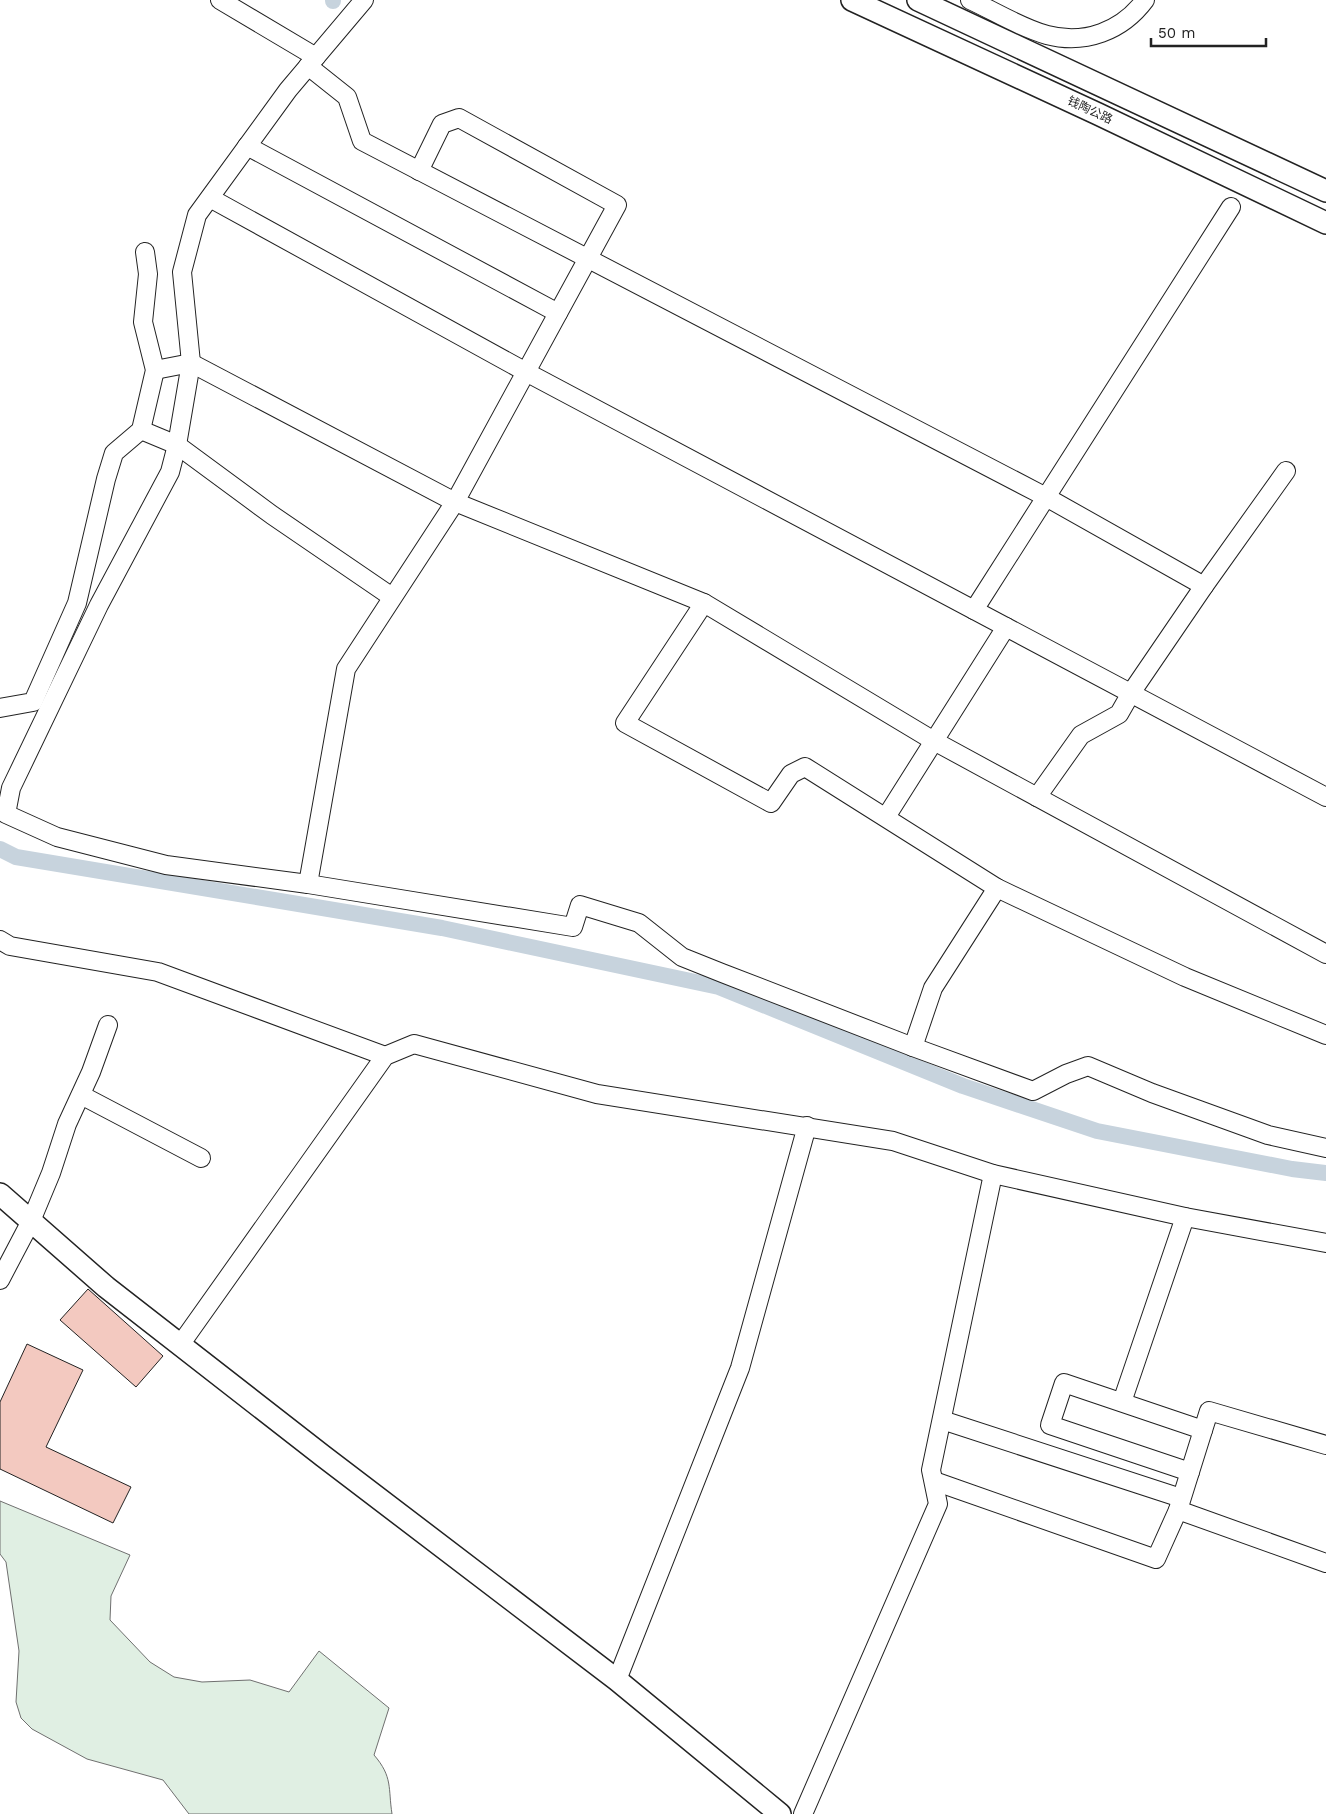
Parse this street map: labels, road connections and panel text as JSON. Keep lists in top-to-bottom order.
{
  "streets": {
    "main road": ["钱陶公路"]
  },
  "scale_bar": "50 m"
}
